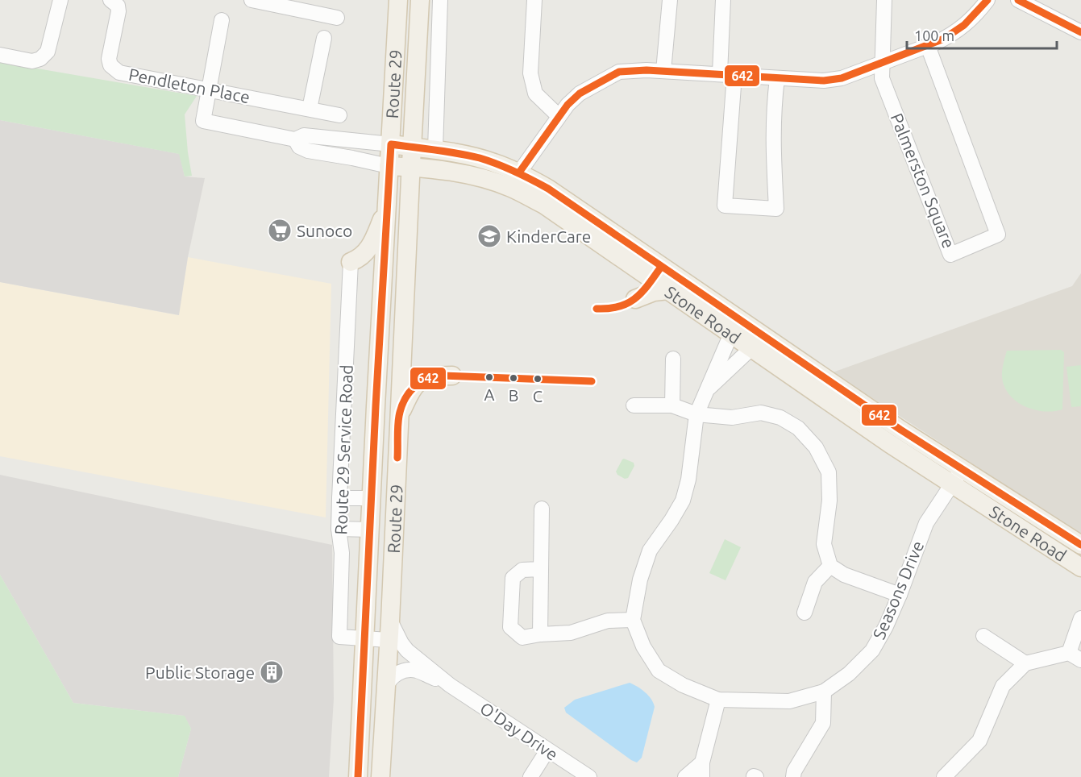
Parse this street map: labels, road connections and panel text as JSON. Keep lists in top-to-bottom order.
{
  "streets": {
    "main road": ["Route 29", "Stone Road"],
    "street": [
      "Pendleton Place",
      "Palmerston Square",
      "Route 29 Service Road",
      "Seasons Drive",
      "O'Day Drive"
    ]
  },
  "crossings": [
    ["Route 29", "Stone Road"],
    ["Route 29", "Route 29 Service Road"],
    ["Route 29", "O'Day Drive"],
    ["Pendleton Place", "Stone Road"],
    ["Stone Road", "Seasons Drive"]
  ],
  "places": {
    "supermarket": ["Sunoco"],
    "school or university": ["KinderCare"],
    "other": ["A", "B", "C"],
    "building": ["Public Storage"]
  },
  "lines": ["transit line 642"],
  "scale_bar": "100 m"
}
